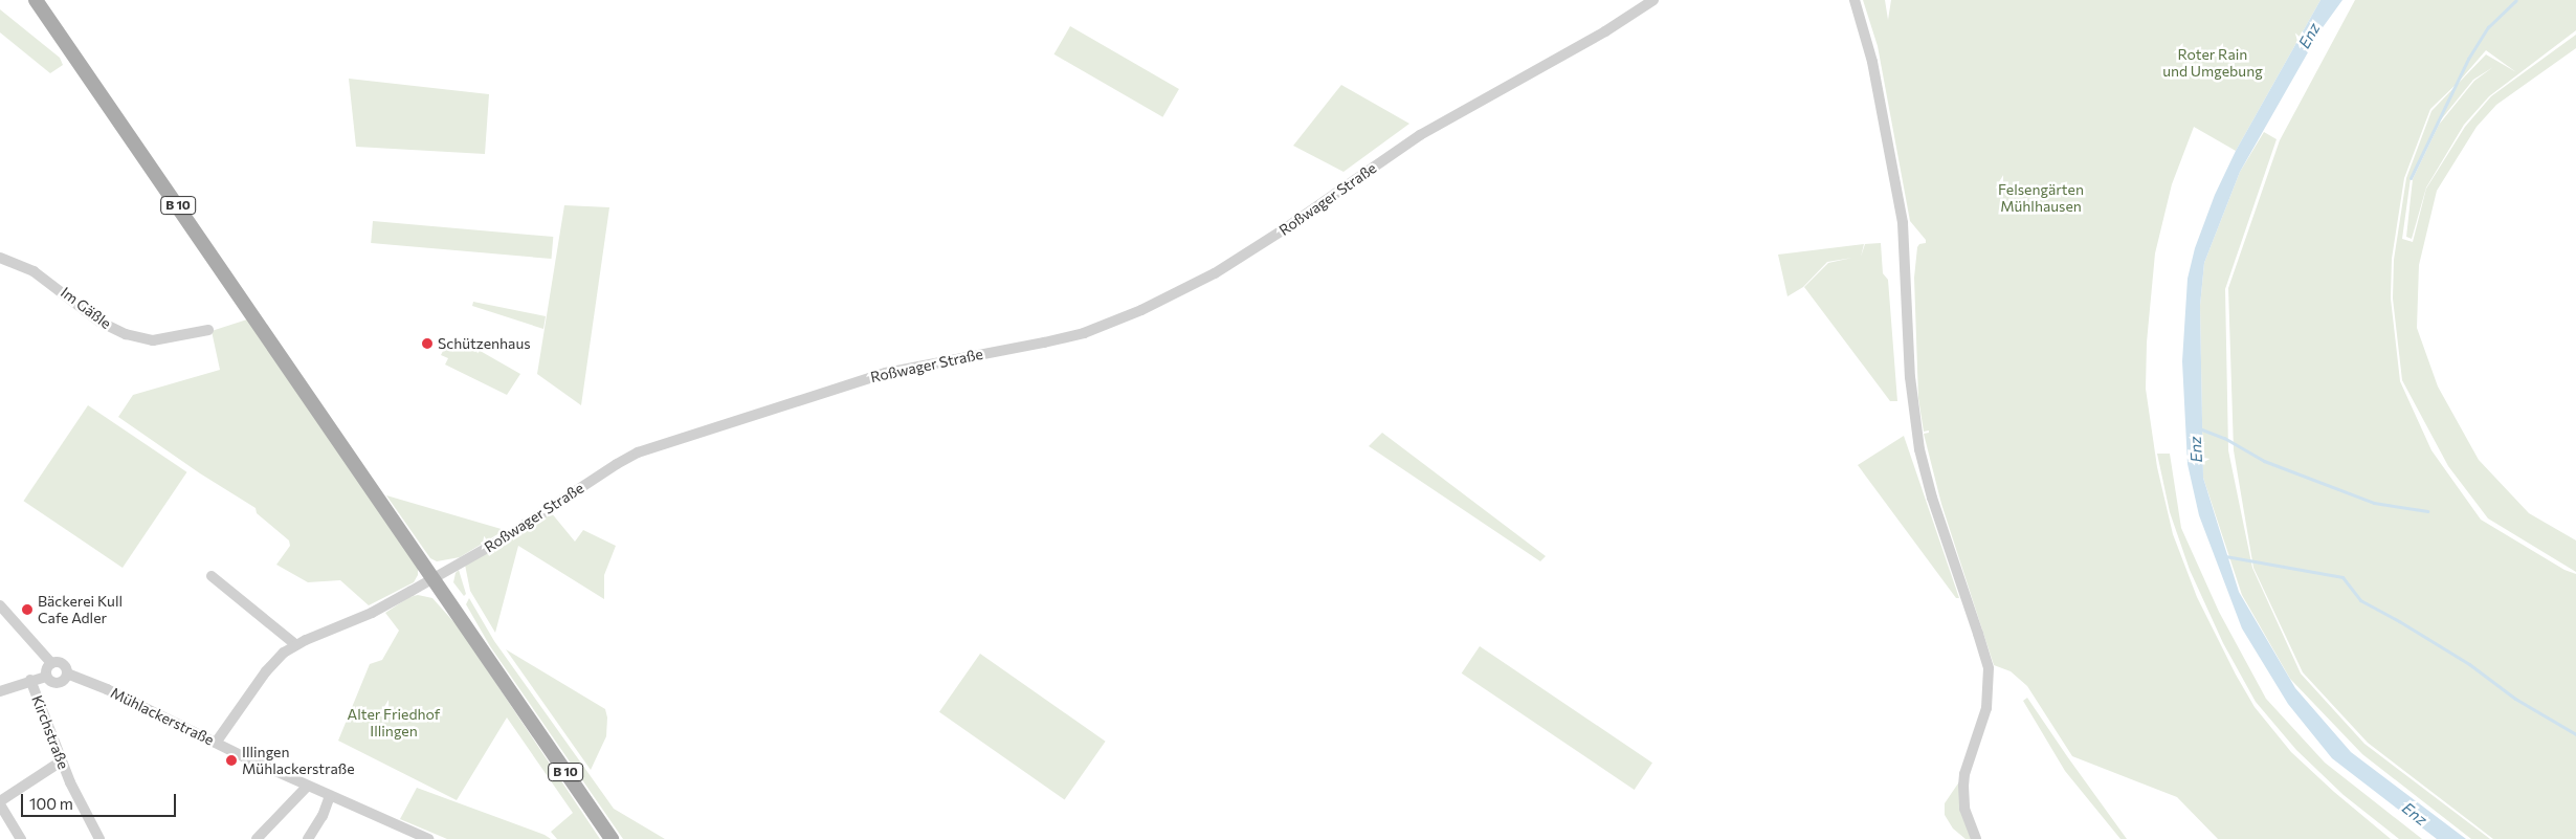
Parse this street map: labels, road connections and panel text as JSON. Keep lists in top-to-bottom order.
{
  "streets": {
    "main road": ["B 10"],
    "street": [
      "Roßwager Straße",
      "Im Gäßle",
      "Mühlackerstraße",
      "Kirchstraße"
    ]
  },
  "crossings": [
    ["Roßwager Straße", "B 10"],
    ["Roßwager Straße", "Mühlackerstraße"]
  ],
  "water": ["Enz"],
  "parks": ["Roter Rain und Umgebung", "Felsengärten Mühlhausen", "Alter Friedhof Illingen"],
  "places": ["Schützenhaus", "Bäckerei Kull Cafe Adler", "Illingen Mühlackerstraße"],
  "scale_bar": "100 m"
}
